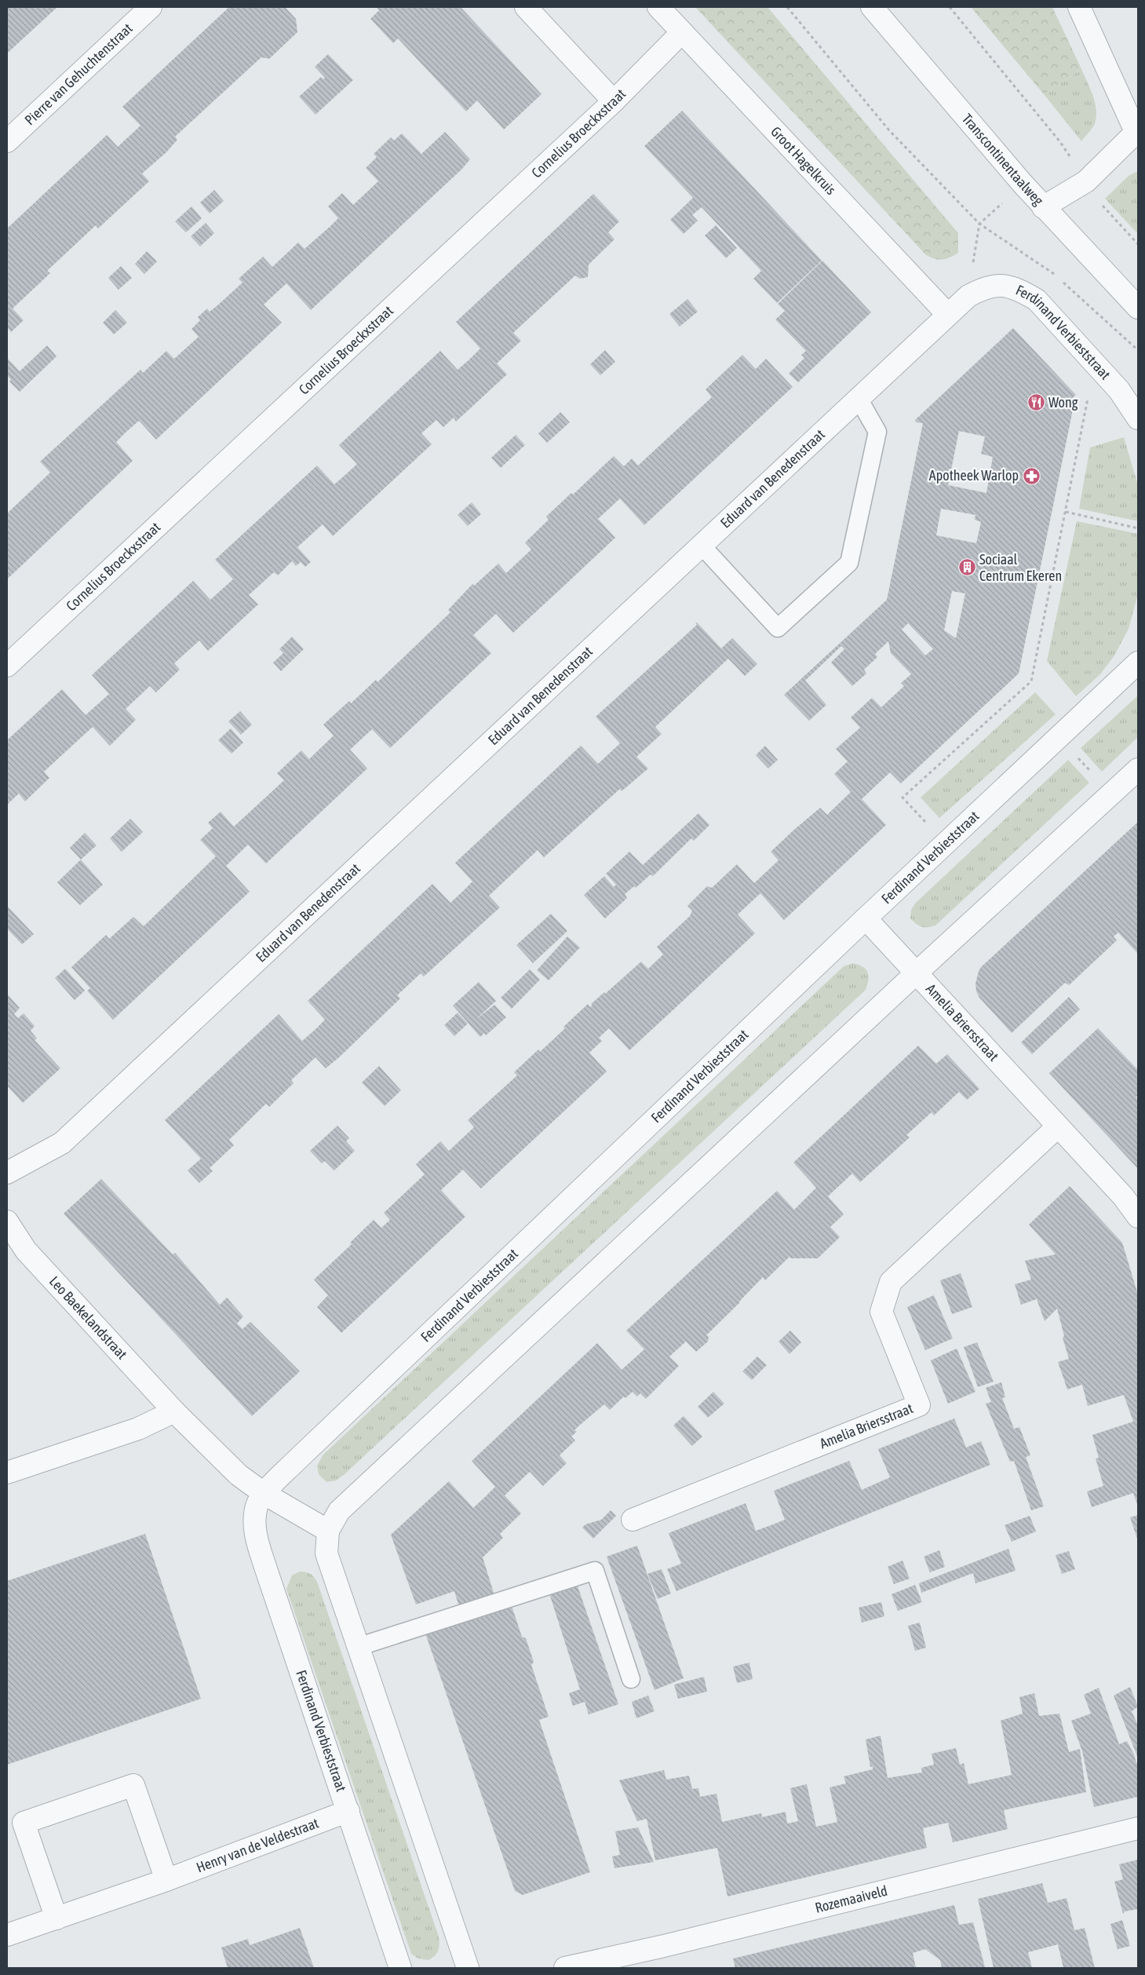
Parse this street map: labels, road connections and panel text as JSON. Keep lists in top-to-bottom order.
{
  "streets": {
    "street": [
      "Pierre van Gehuchtenstraat",
      "Cornelius Broeckxstraat",
      "Transcontinentaalweg",
      "Groot Hagelkruis",
      "Ferdinand Verbieststraat",
      "Eduard van Benedenstraat",
      "Amelia Briersstraat",
      "Leo Baekelandstraat",
      "Henry van de Veldestraat",
      "Rozemaaiveld"
    ]
  },
  "crossings": [
    ["Cornelius Broeckxstraat", "Groot Hagelkruis"],
    ["Groot Hagelkruis", "Eduard van Benedenstraat"],
    ["Ferdinand Verbieststraat", "Eduard van Benedenstraat"],
    ["Ferdinand Verbieststraat", "Amelia Briersstraat"],
    ["Ferdinand Verbieststraat", "Leo Baekelandstraat"],
    ["Ferdinand Verbieststraat", "Henry van de Veldestraat"]
  ],
  "places": {
    "restaurant": ["Wong"],
    "pharmacy": ["Apotheek Warlop"],
    "building": ["Sociaal Centrum Ekeren"]
  }
}
